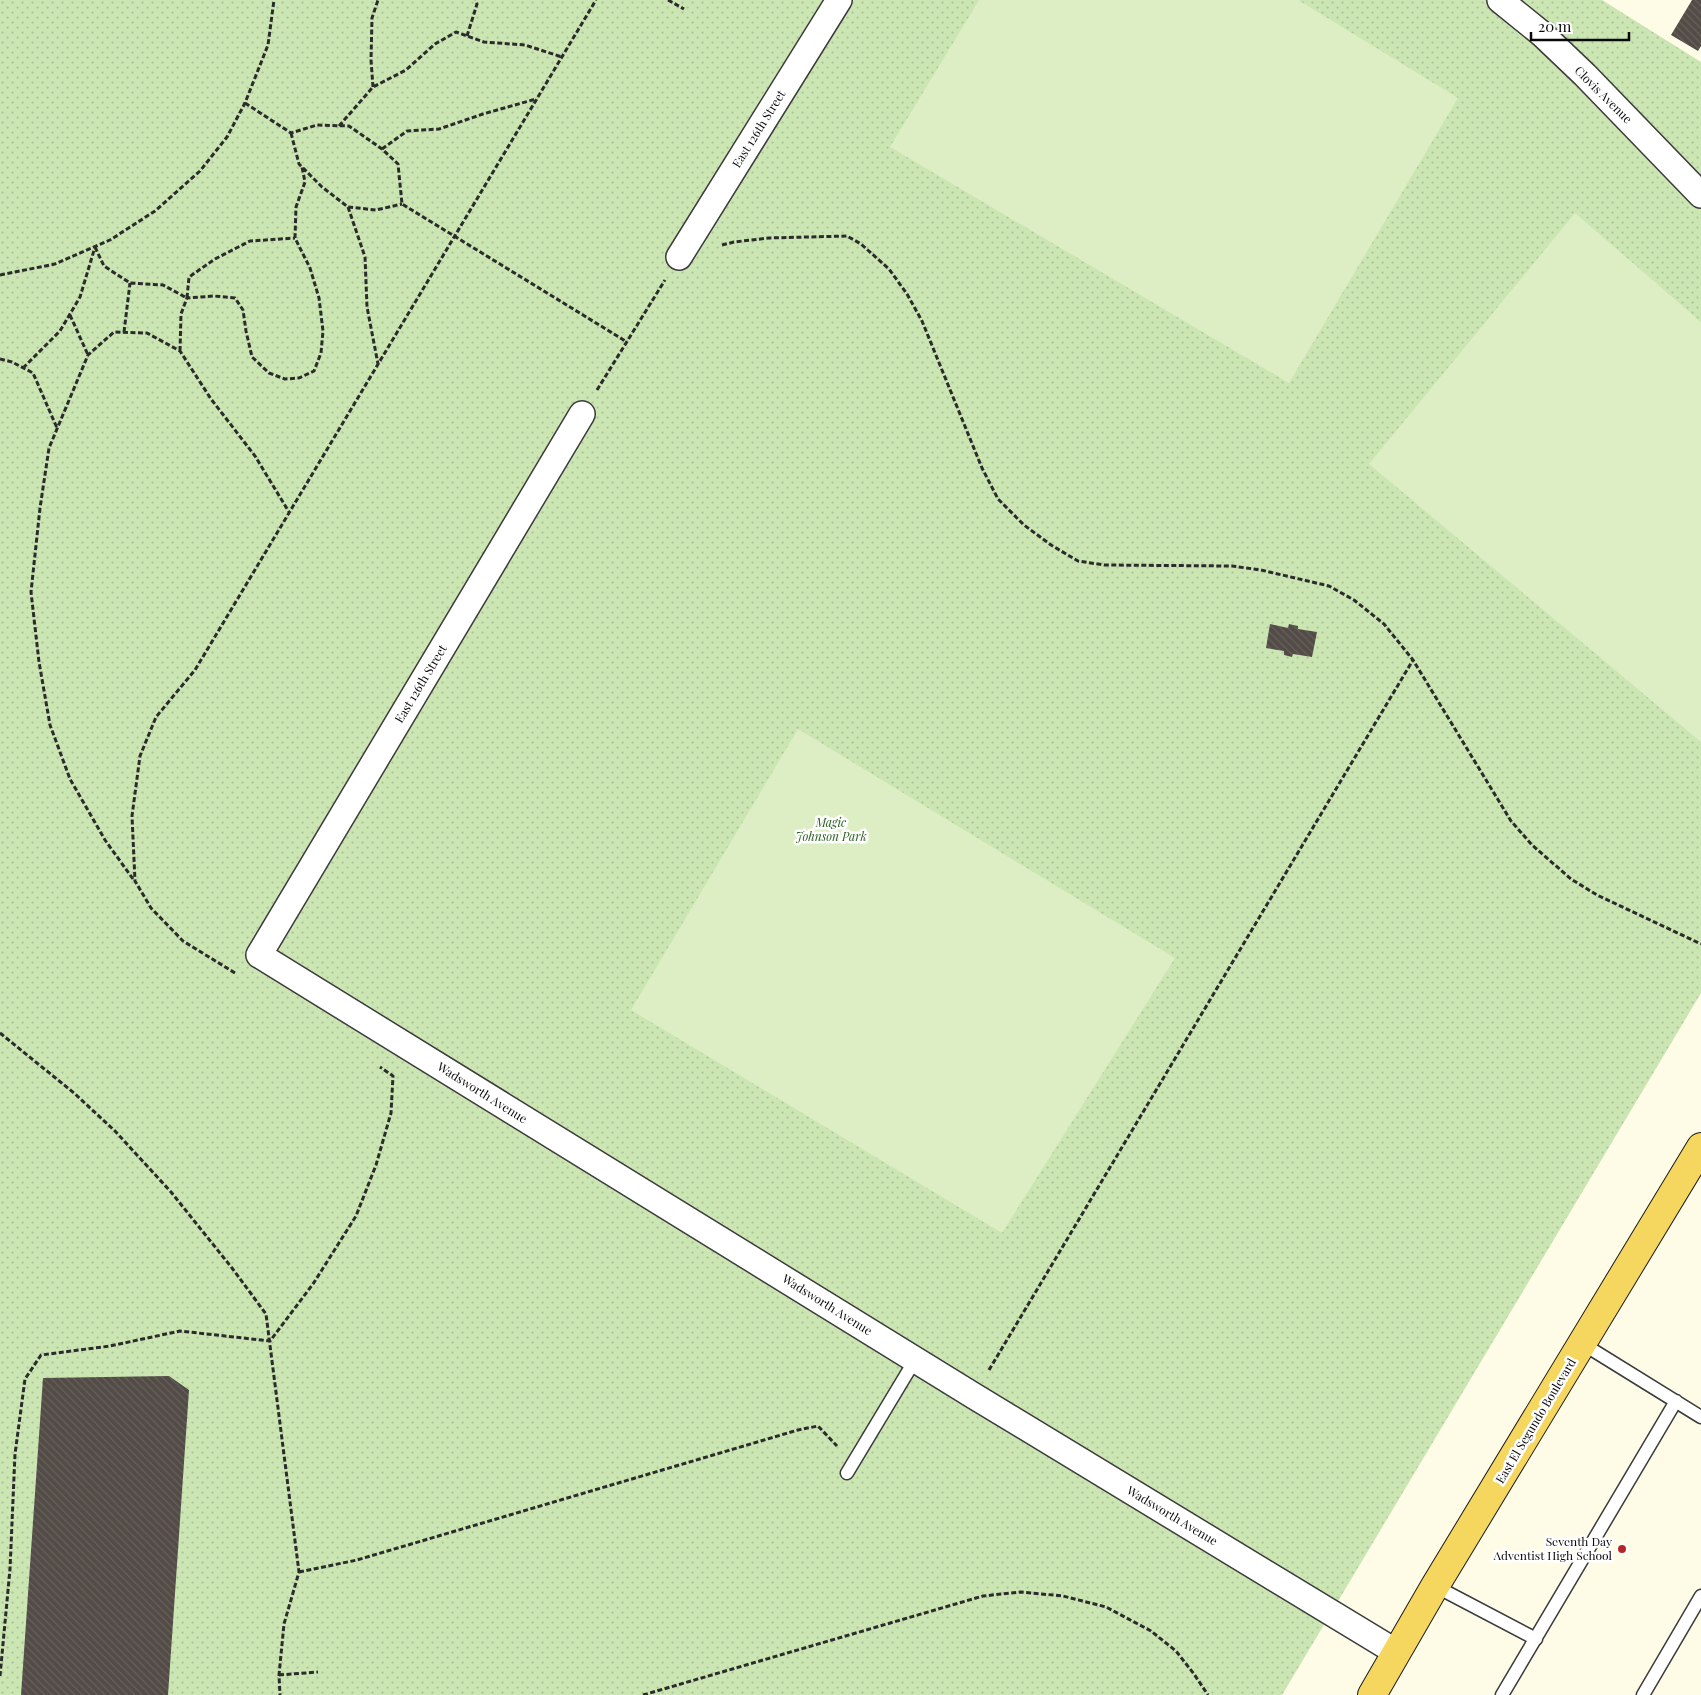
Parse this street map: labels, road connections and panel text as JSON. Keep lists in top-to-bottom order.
{
  "streets": {
    "main road": ["East El Segundo Boulevard"],
    "street": ["Clovis Avenue", "East 126th Street", "Wadsworth Avenue"]
  },
  "crossings": [
    ["East 126th Street", "Wadsworth Avenue"],
    ["Wadsworth Avenue", "East El Segundo Boulevard"]
  ],
  "parks": ["Magic Johnson Park"],
  "places": ["Seventh Day Adventist High School"],
  "scale_bar": "20 m"
}
